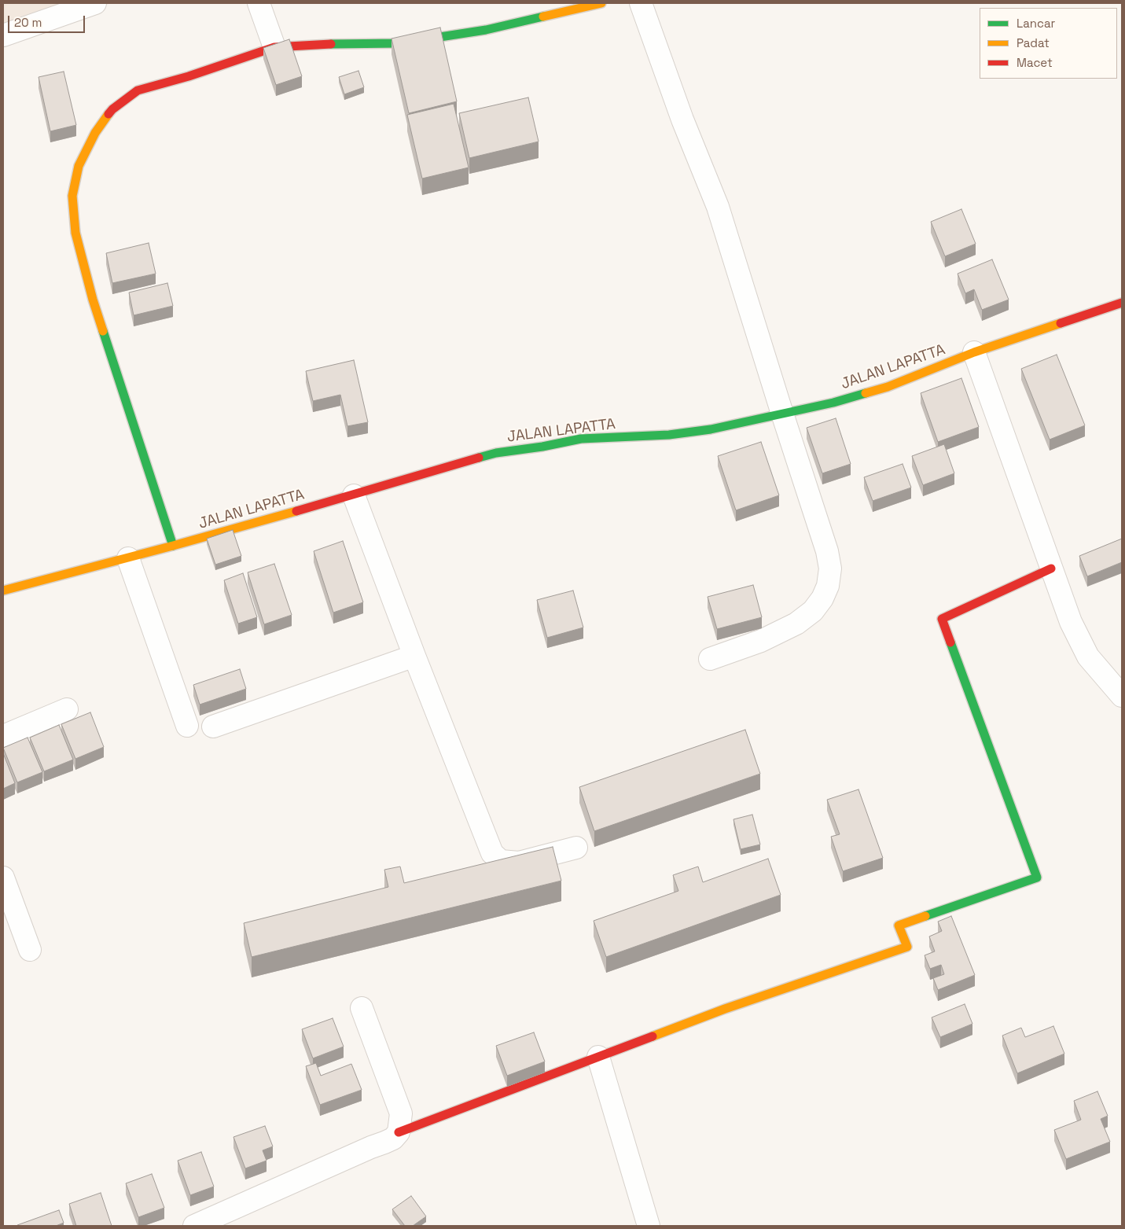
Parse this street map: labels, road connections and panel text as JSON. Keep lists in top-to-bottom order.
{
  "streets": {
    "street": ["JALAN LAPATTA"]
  },
  "legend": ["Lancar", "Padat", "Macet"],
  "scale_bar": "20 m"
}
